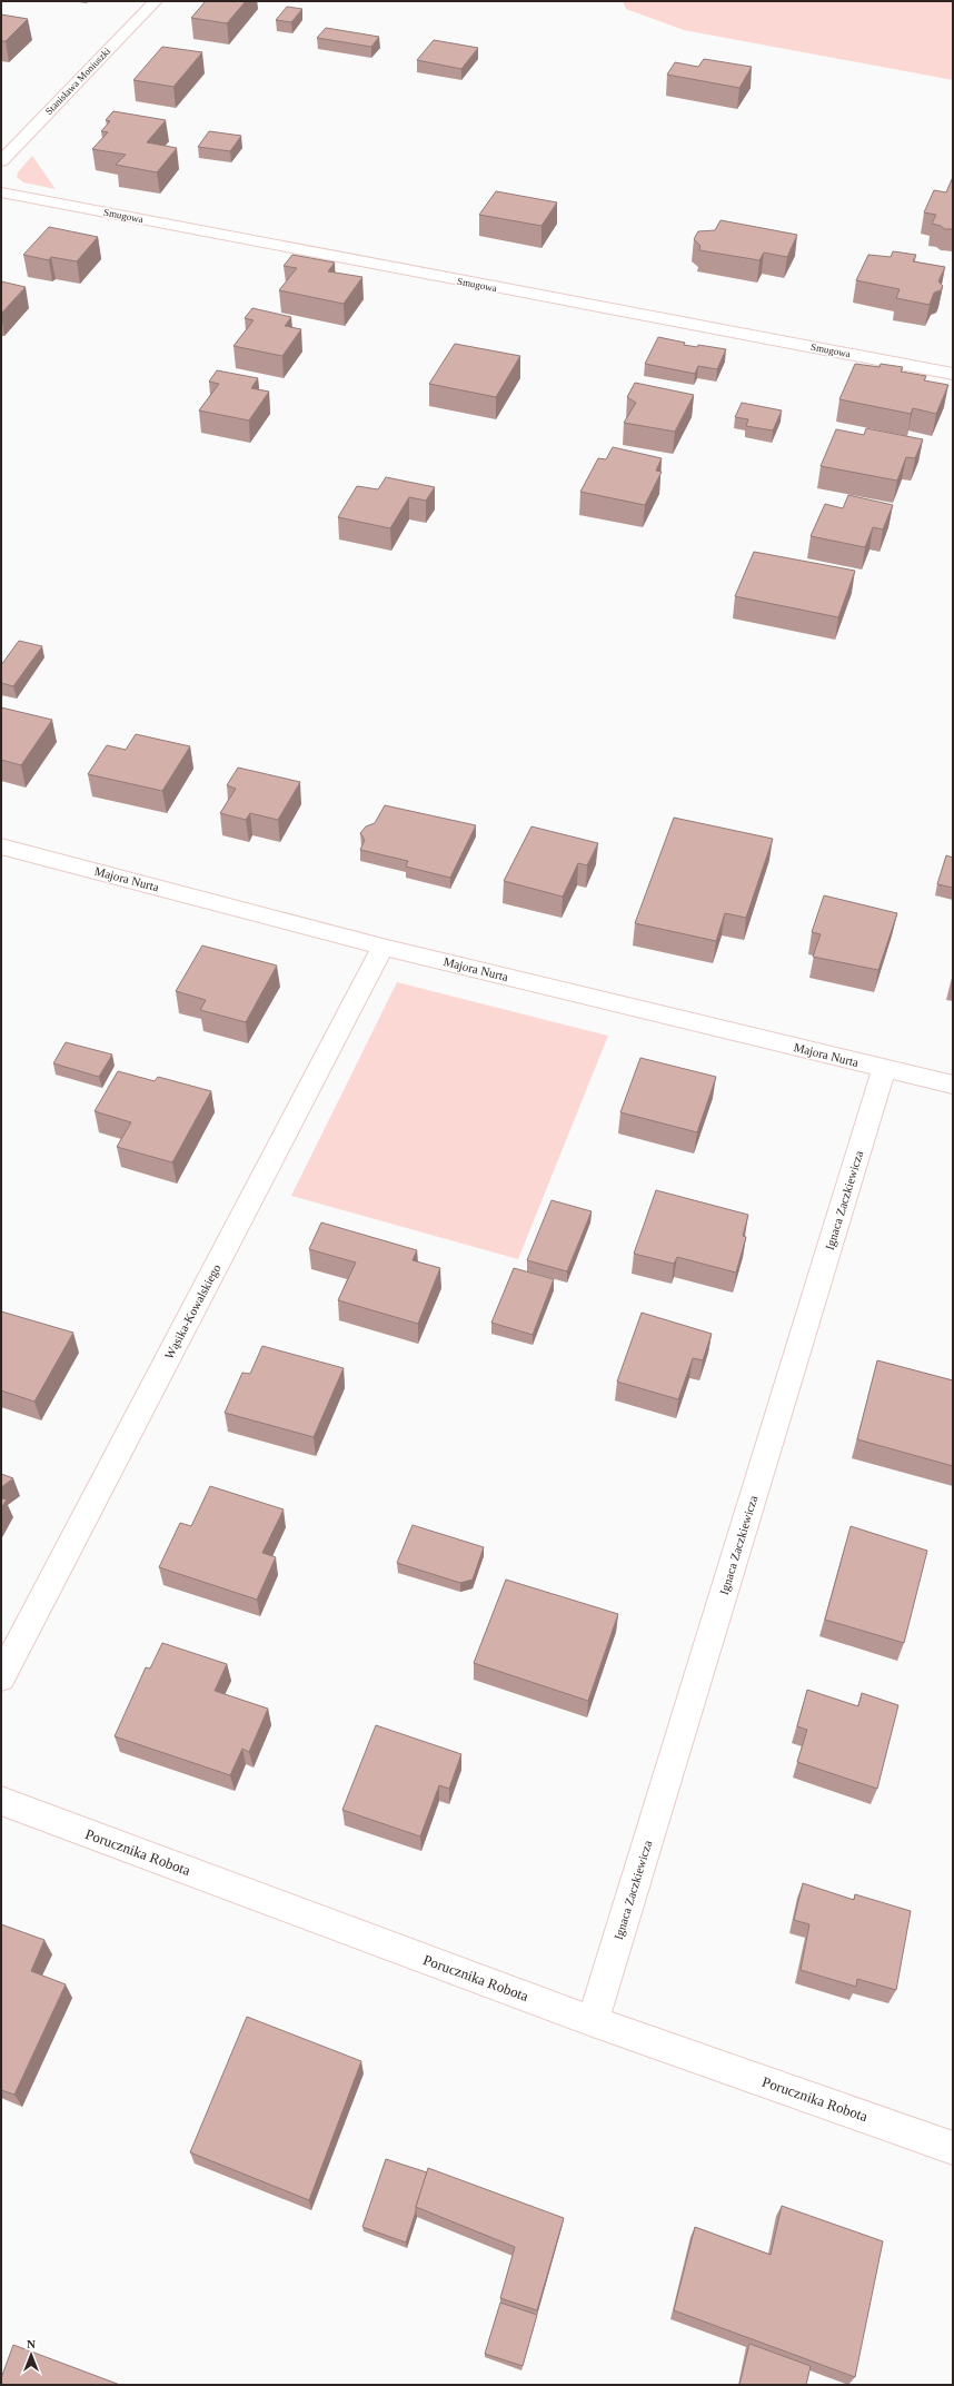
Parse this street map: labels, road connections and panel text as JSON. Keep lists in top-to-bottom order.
{
  "streets": {
    "street": [
      "Stanisława Moniuszki",
      "Smugowa",
      "Majora Nurta",
      "Ignaca Zaczkiewicza",
      "Wąsika-Kowalskiego",
      "Porucznika Robota"
    ]
  },
  "crossings": [
    ["Majora Nurta", "Ignaca Zaczkiewicza"],
    ["Majora Nurta", "Wąsika-Kowalskiego"],
    ["Ignaca Zaczkiewicza", "Porucznika Robota"]
  ],
  "north": "top"
}
